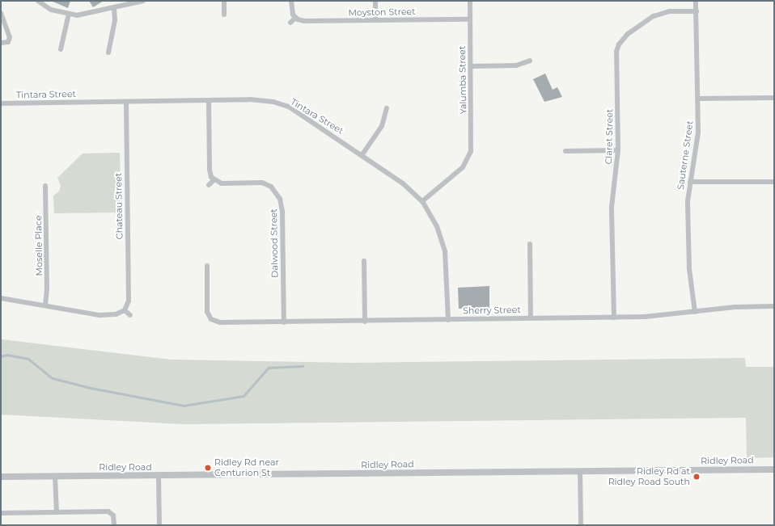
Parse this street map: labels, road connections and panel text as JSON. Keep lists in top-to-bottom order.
{
  "streets": {
    "street": [
      "Moyston Street",
      "Yalumba Street",
      "Tintara Street",
      "Claret Street",
      "Sauterne Street",
      "Chateau Street",
      "Dalwood Street",
      "Moselle Place",
      "Sherry Street",
      "Ridley Road"
    ]
  },
  "crossings": [
    ["Moyston Street", "Yalumba Street"],
    ["Yalumba Street", "Tintara Street"],
    ["Tintara Street", "Chateau Street"],
    ["Tintara Street", "Sherry Street"],
    ["Claret Street", "Sauterne Street"],
    ["Claret Street", "Sherry Street"],
    ["Sauterne Street", "Sherry Street"],
    ["Dalwood Street", "Sherry Street"]
  ],
  "places": ["Ridley Rd near Centurion St", "Ridley Rd at Ridley Road South"]
}
